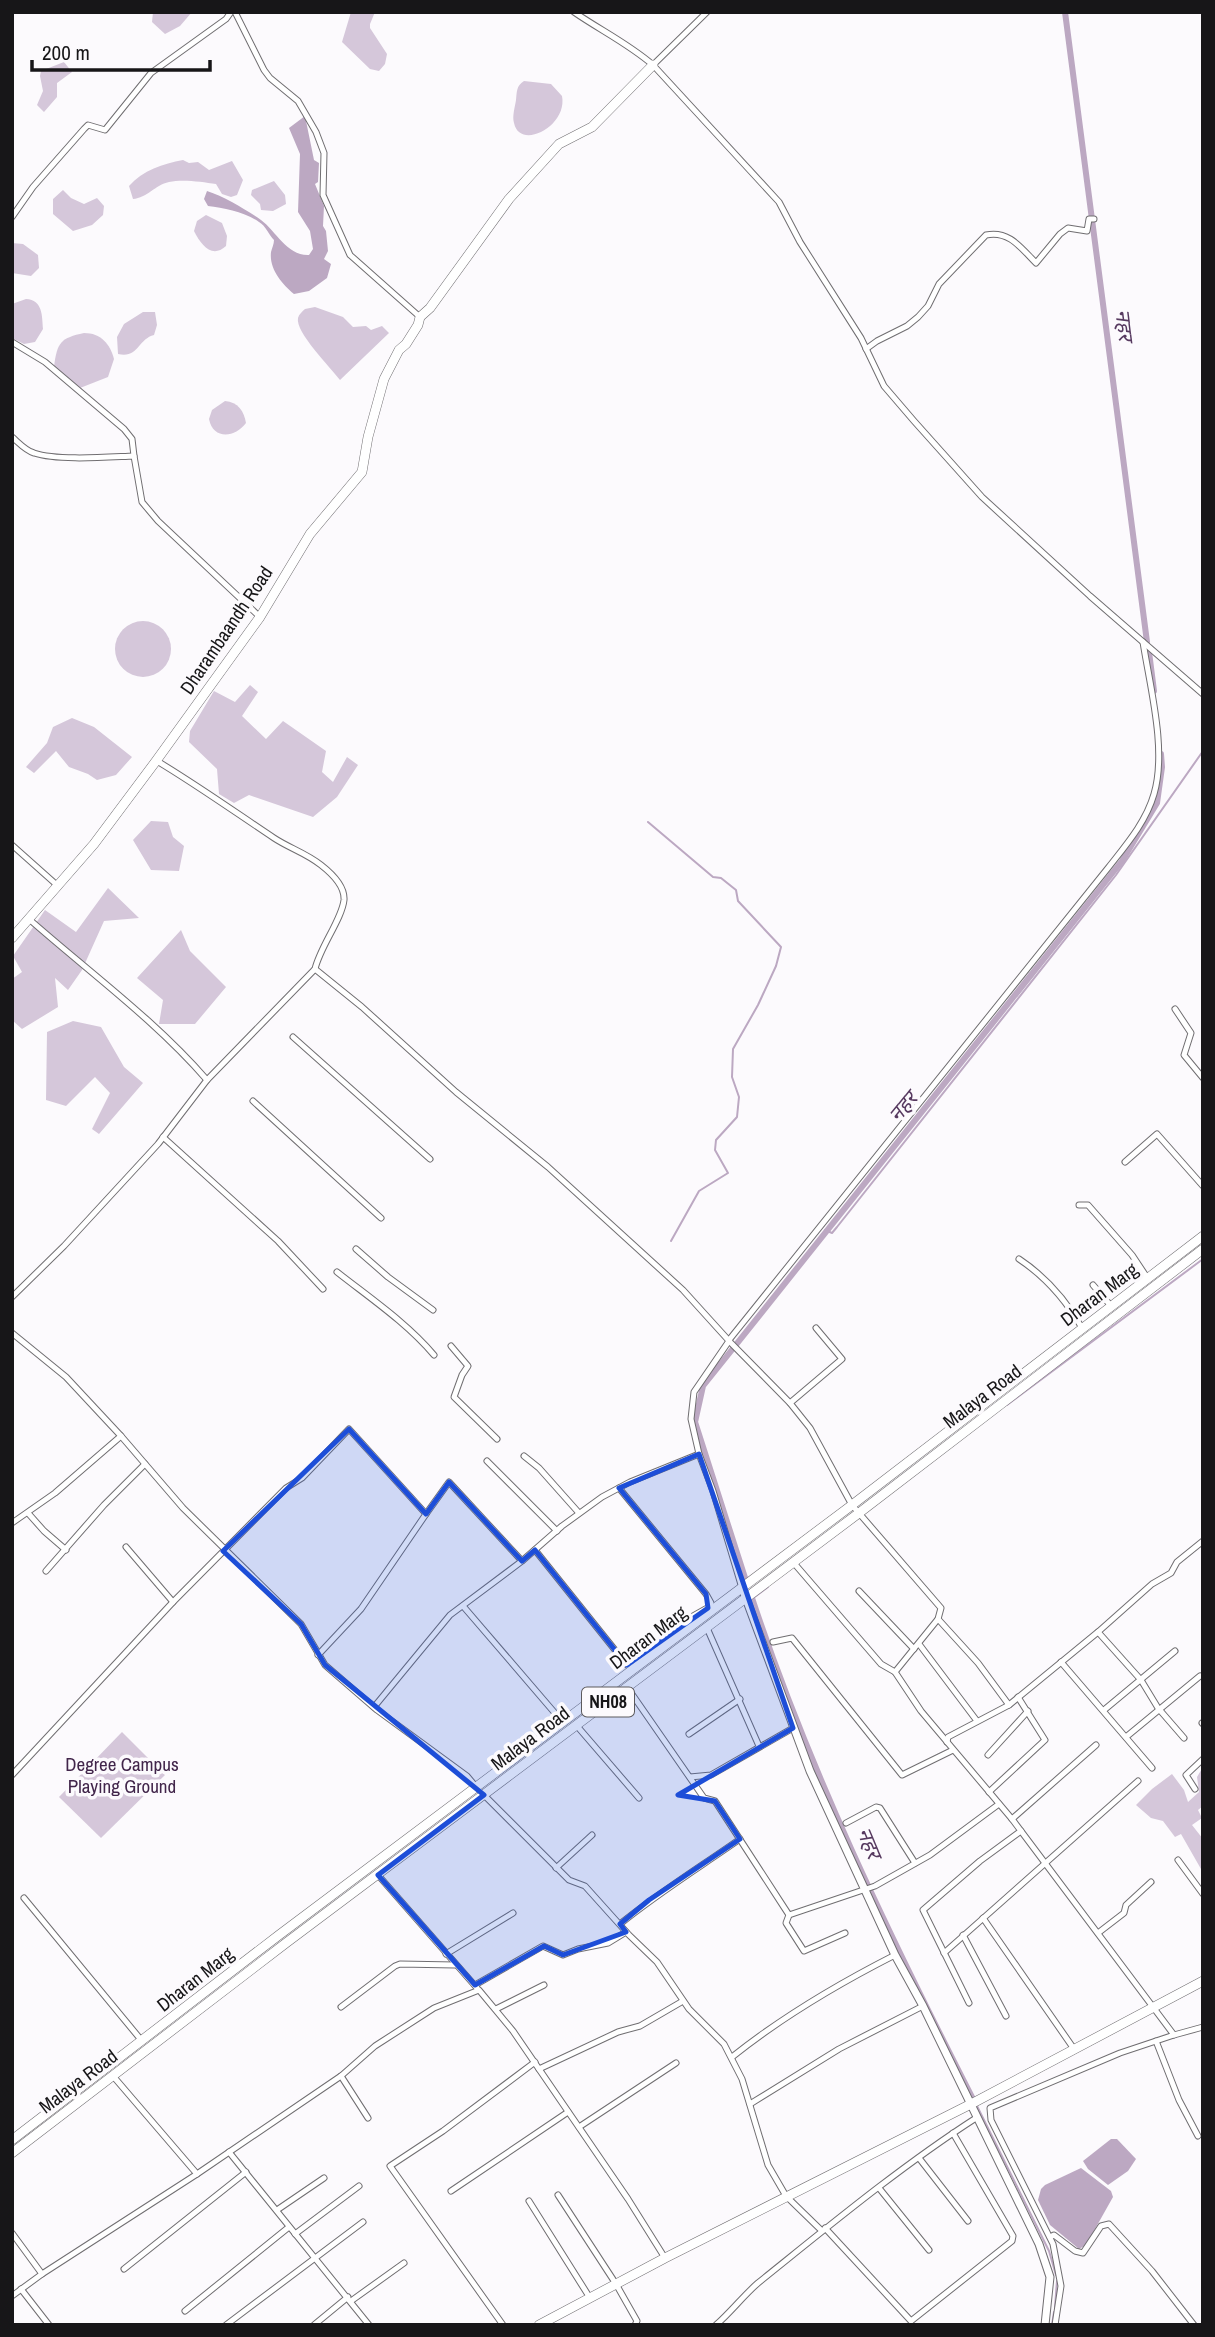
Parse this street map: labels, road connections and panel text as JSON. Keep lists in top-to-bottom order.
{
  "streets": {
    "main road": [
      "Dharambaandh Road",
      "Dharan Marg",
      "Malaya Road",
      "NH08"
    ]
  },
  "crossings": [
    ["Dharan Marg", "Malaya Road"]
  ],
  "water": ["नहर"],
  "parks": ["Degree Campus Playing Ground"],
  "scale_bar": "200 m"
}
